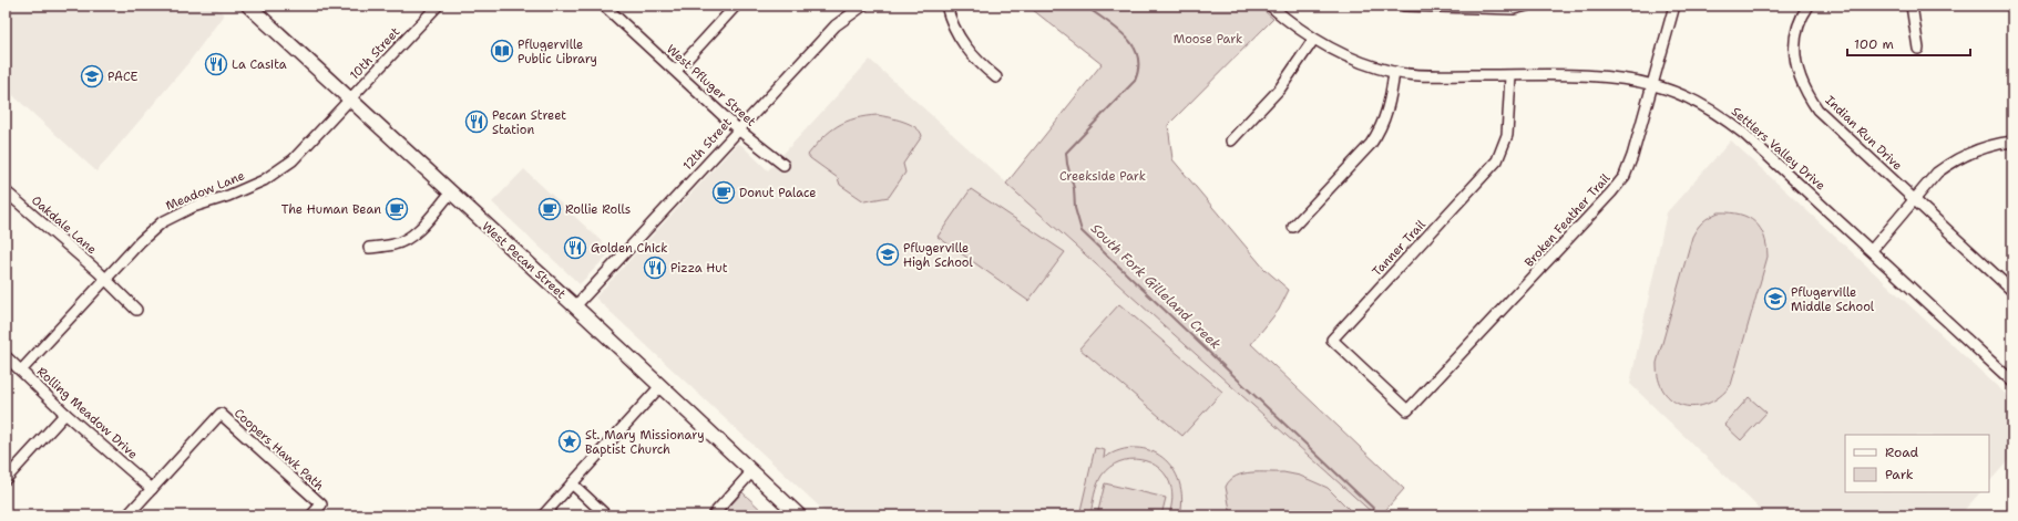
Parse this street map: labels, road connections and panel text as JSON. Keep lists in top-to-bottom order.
{
  "streets": {
    "main road": ["West Pecan Street"],
    "street": [
      "10th Street",
      "West Pfluger Street",
      "Indian Run Drive",
      "12th Street",
      "Settlers Valley Drive",
      "Meadow Lane",
      "Broken Feather Trail",
      "Oakdale Lane",
      "Tanner Trail",
      "Rolling Meadow Drive",
      "Coopers Hawk Path"
    ]
  },
  "crossings": [
    ["10th Street", "Meadow Lane"],
    ["10th Street", "West Pecan Street"],
    ["West Pfluger Street", "12th Street"],
    ["12th Street", "West Pecan Street"],
    ["Settlers Valley Drive", "Broken Feather Trail"],
    ["Settlers Valley Drive", "Tanner Trail"],
    ["Meadow Lane", "Oakdale Lane"],
    ["Meadow Lane", "West Pecan Street"],
    ["Meadow Lane", "Rolling Meadow Drive"],
    ["Broken Feather Trail", "Tanner Trail"],
    ["Rolling Meadow Drive", "Coopers Hawk Path"]
  ],
  "water": ["South Fork Gilleland Creek"],
  "parks": ["Moose Park", "Creekside Park"],
  "places": {
    "library": ["Pflugerville Public Library"],
    "restaurant": [
      "La Casita",
      "Pecan Street Station",
      "Golden Chick",
      "Pizza Hut"
    ],
    "school or university": ["PACE", "Pflugerville High School", "Pflugerville Middle School"],
    "cafe": ["Donut Palace", "The Human Bean", "Rollie Rolls"],
    "place": ["St. Mary Missionary Baptist Church"]
  },
  "legend": ["Road", "Park"],
  "scale_bar": "100 m"
}
